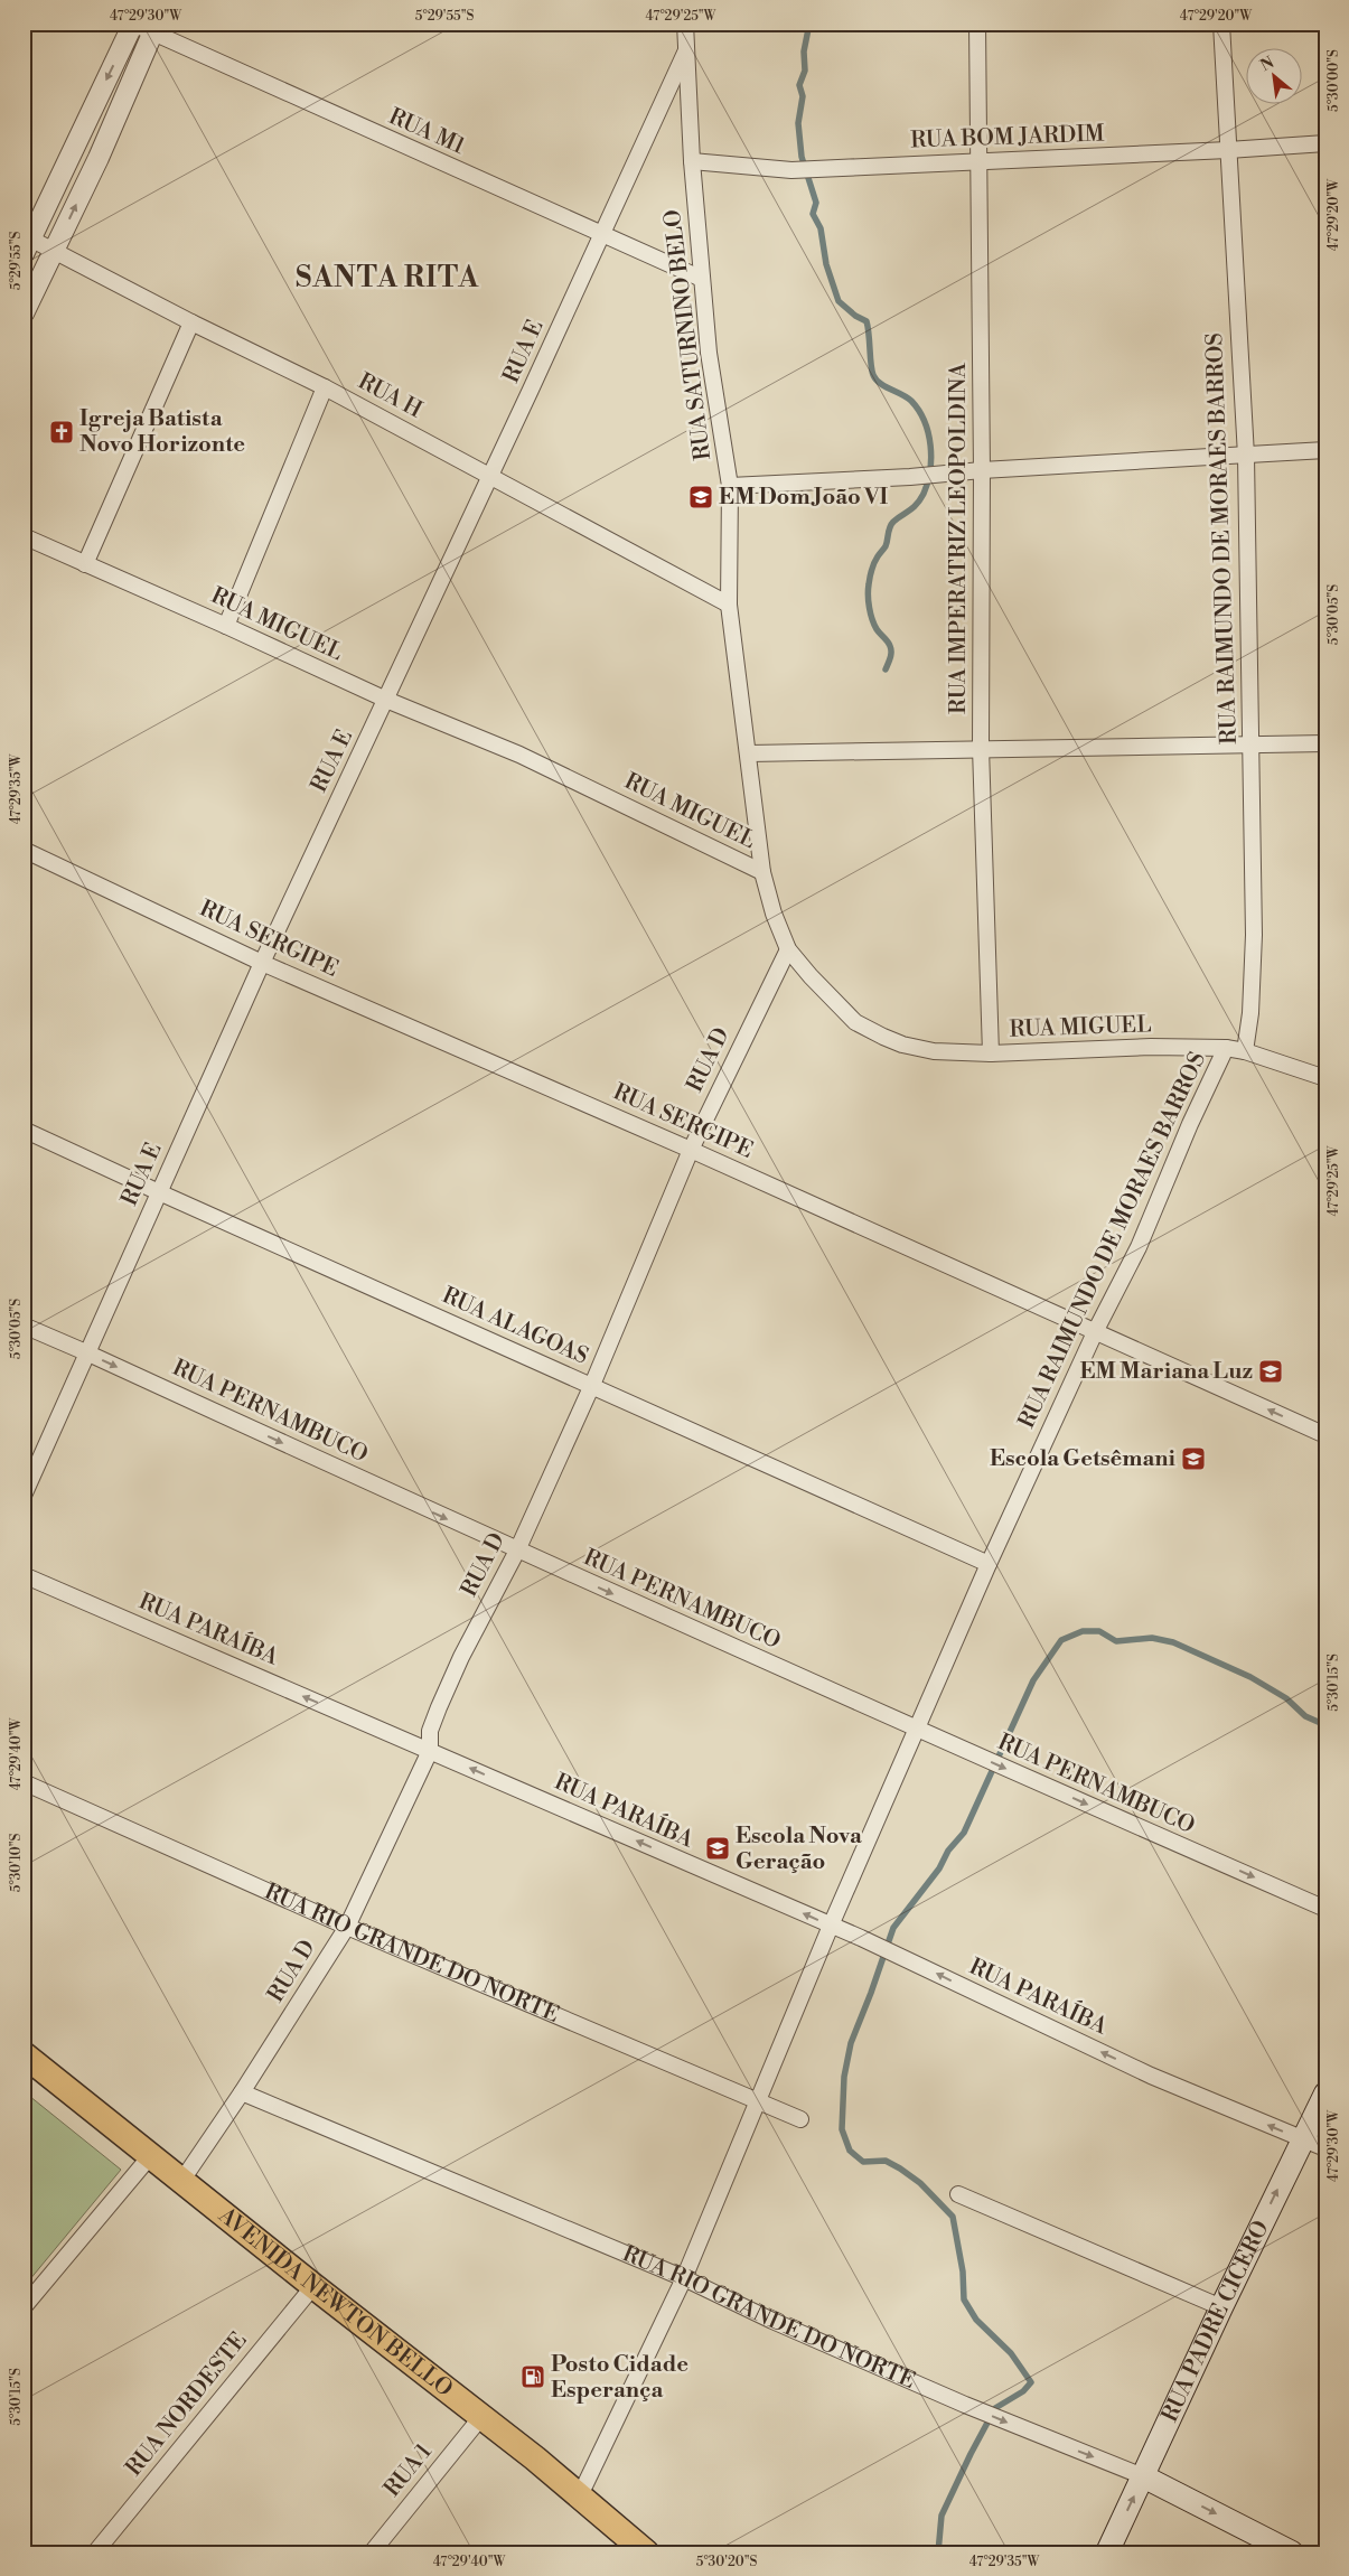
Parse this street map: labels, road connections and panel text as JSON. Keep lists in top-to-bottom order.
{
  "streets": {
    "main road": ["RUA RIO GRANDE DO NORTE", "AVENIDA NEWTON BELLO", "RUA PADRE CICERO"],
    "street": [
      "RUA M1",
      "RUA BOM JARDIM",
      "RUA SATURNINO BELO",
      "RUA E",
      "RUA H",
      "RUA IMPERATRIZ LEOPOLDINA",
      "RUA RAIMUNDO DE MORAES BARROS",
      "RUA MIGUEL",
      "RUA SERGIPE",
      "RUA D",
      "RUA ALAGOAS",
      "RUA PERNAMBUCO",
      "RUA PARAÍBA",
      "RUA NORDESTE",
      "RUA 1"
    ]
  },
  "crossings": [
    ["RUA M1", "RUA SATURNINO BELO"],
    ["RUA M1", "RUA E"],
    ["RUA BOM JARDIM", "RUA SATURNINO BELO"],
    ["RUA BOM JARDIM", "RUA IMPERATRIZ LEOPOLDINA"],
    ["RUA BOM JARDIM", "RUA RAIMUNDO DE MORAES BARROS"],
    ["RUA SATURNINO BELO", "RUA E"],
    ["RUA SATURNINO BELO", "RUA H"],
    ["RUA SATURNINO BELO", "RUA MIGUEL"],
    ["RUA E", "RUA H"],
    ["RUA E", "RUA MIGUEL"],
    ["RUA E", "RUA SERGIPE"],
    ["RUA E", "RUA ALAGOAS"],
    ["RUA E", "RUA PERNAMBUCO"],
    ["RUA IMPERATRIZ LEOPOLDINA", "RUA MIGUEL"],
    ["RUA RAIMUNDO DE MORAES BARROS", "RUA MIGUEL"],
    ["RUA RAIMUNDO DE MORAES BARROS", "RUA SERGIPE"],
    ["RUA RAIMUNDO DE MORAES BARROS", "RUA ALAGOAS"],
    ["RUA RAIMUNDO DE MORAES BARROS", "RUA PERNAMBUCO"],
    ["RUA RAIMUNDO DE MORAES BARROS", "RUA PARAÍBA"],
    ["RUA RAIMUNDO DE MORAES BARROS", "RUA RIO GRANDE DO NORTE"],
    ["RUA RAIMUNDO DE MORAES BARROS", "AVENIDA NEWTON BELLO"],
    ["RUA MIGUEL", "RUA D"],
    ["RUA SERGIPE", "RUA D"],
    ["RUA D", "RUA ALAGOAS"],
    ["RUA D", "RUA PERNAMBUCO"],
    ["RUA D", "RUA PARAÍBA"],
    ["RUA D", "RUA RIO GRANDE DO NORTE"],
    ["RUA D", "AVENIDA NEWTON BELLO"],
    ["RUA PARAÍBA", "RUA PADRE CICERO"],
    ["RUA RIO GRANDE DO NORTE", "RUA PADRE CICERO"],
    ["AVENIDA NEWTON BELLO", "RUA NORDESTE"],
    ["AVENIDA NEWTON BELLO", "RUA 1"]
  ],
  "one_way": ["RUA PERNAMBUCO", "RUA PARAÍBA", "RUA PADRE CICERO"],
  "districts": ["SANTA RITA"],
  "places": {
    "church": ["Igreja Batista Novo Horizonte"],
    "school or university": [
      "EM Dom João VI",
      "EM Mariana Luz",
      "Escola Getsêmani",
      "Escola Nova Geração"
    ],
    "fuel station": ["Posto Cidade Esperança"]
  },
  "north": "top left",
  "coordinates": [
    "47°29'30\"W",
    "5°29'55\"S",
    "47°29'25\"W",
    "47°29'20\"W",
    "5°30'00\"S",
    "5°30'05\"S",
    "47°29'35\"W",
    "5°30'15\"S",
    "47°29'40\"W",
    "5°30'10\"S",
    "5°30'20\"S"
  ]
}
